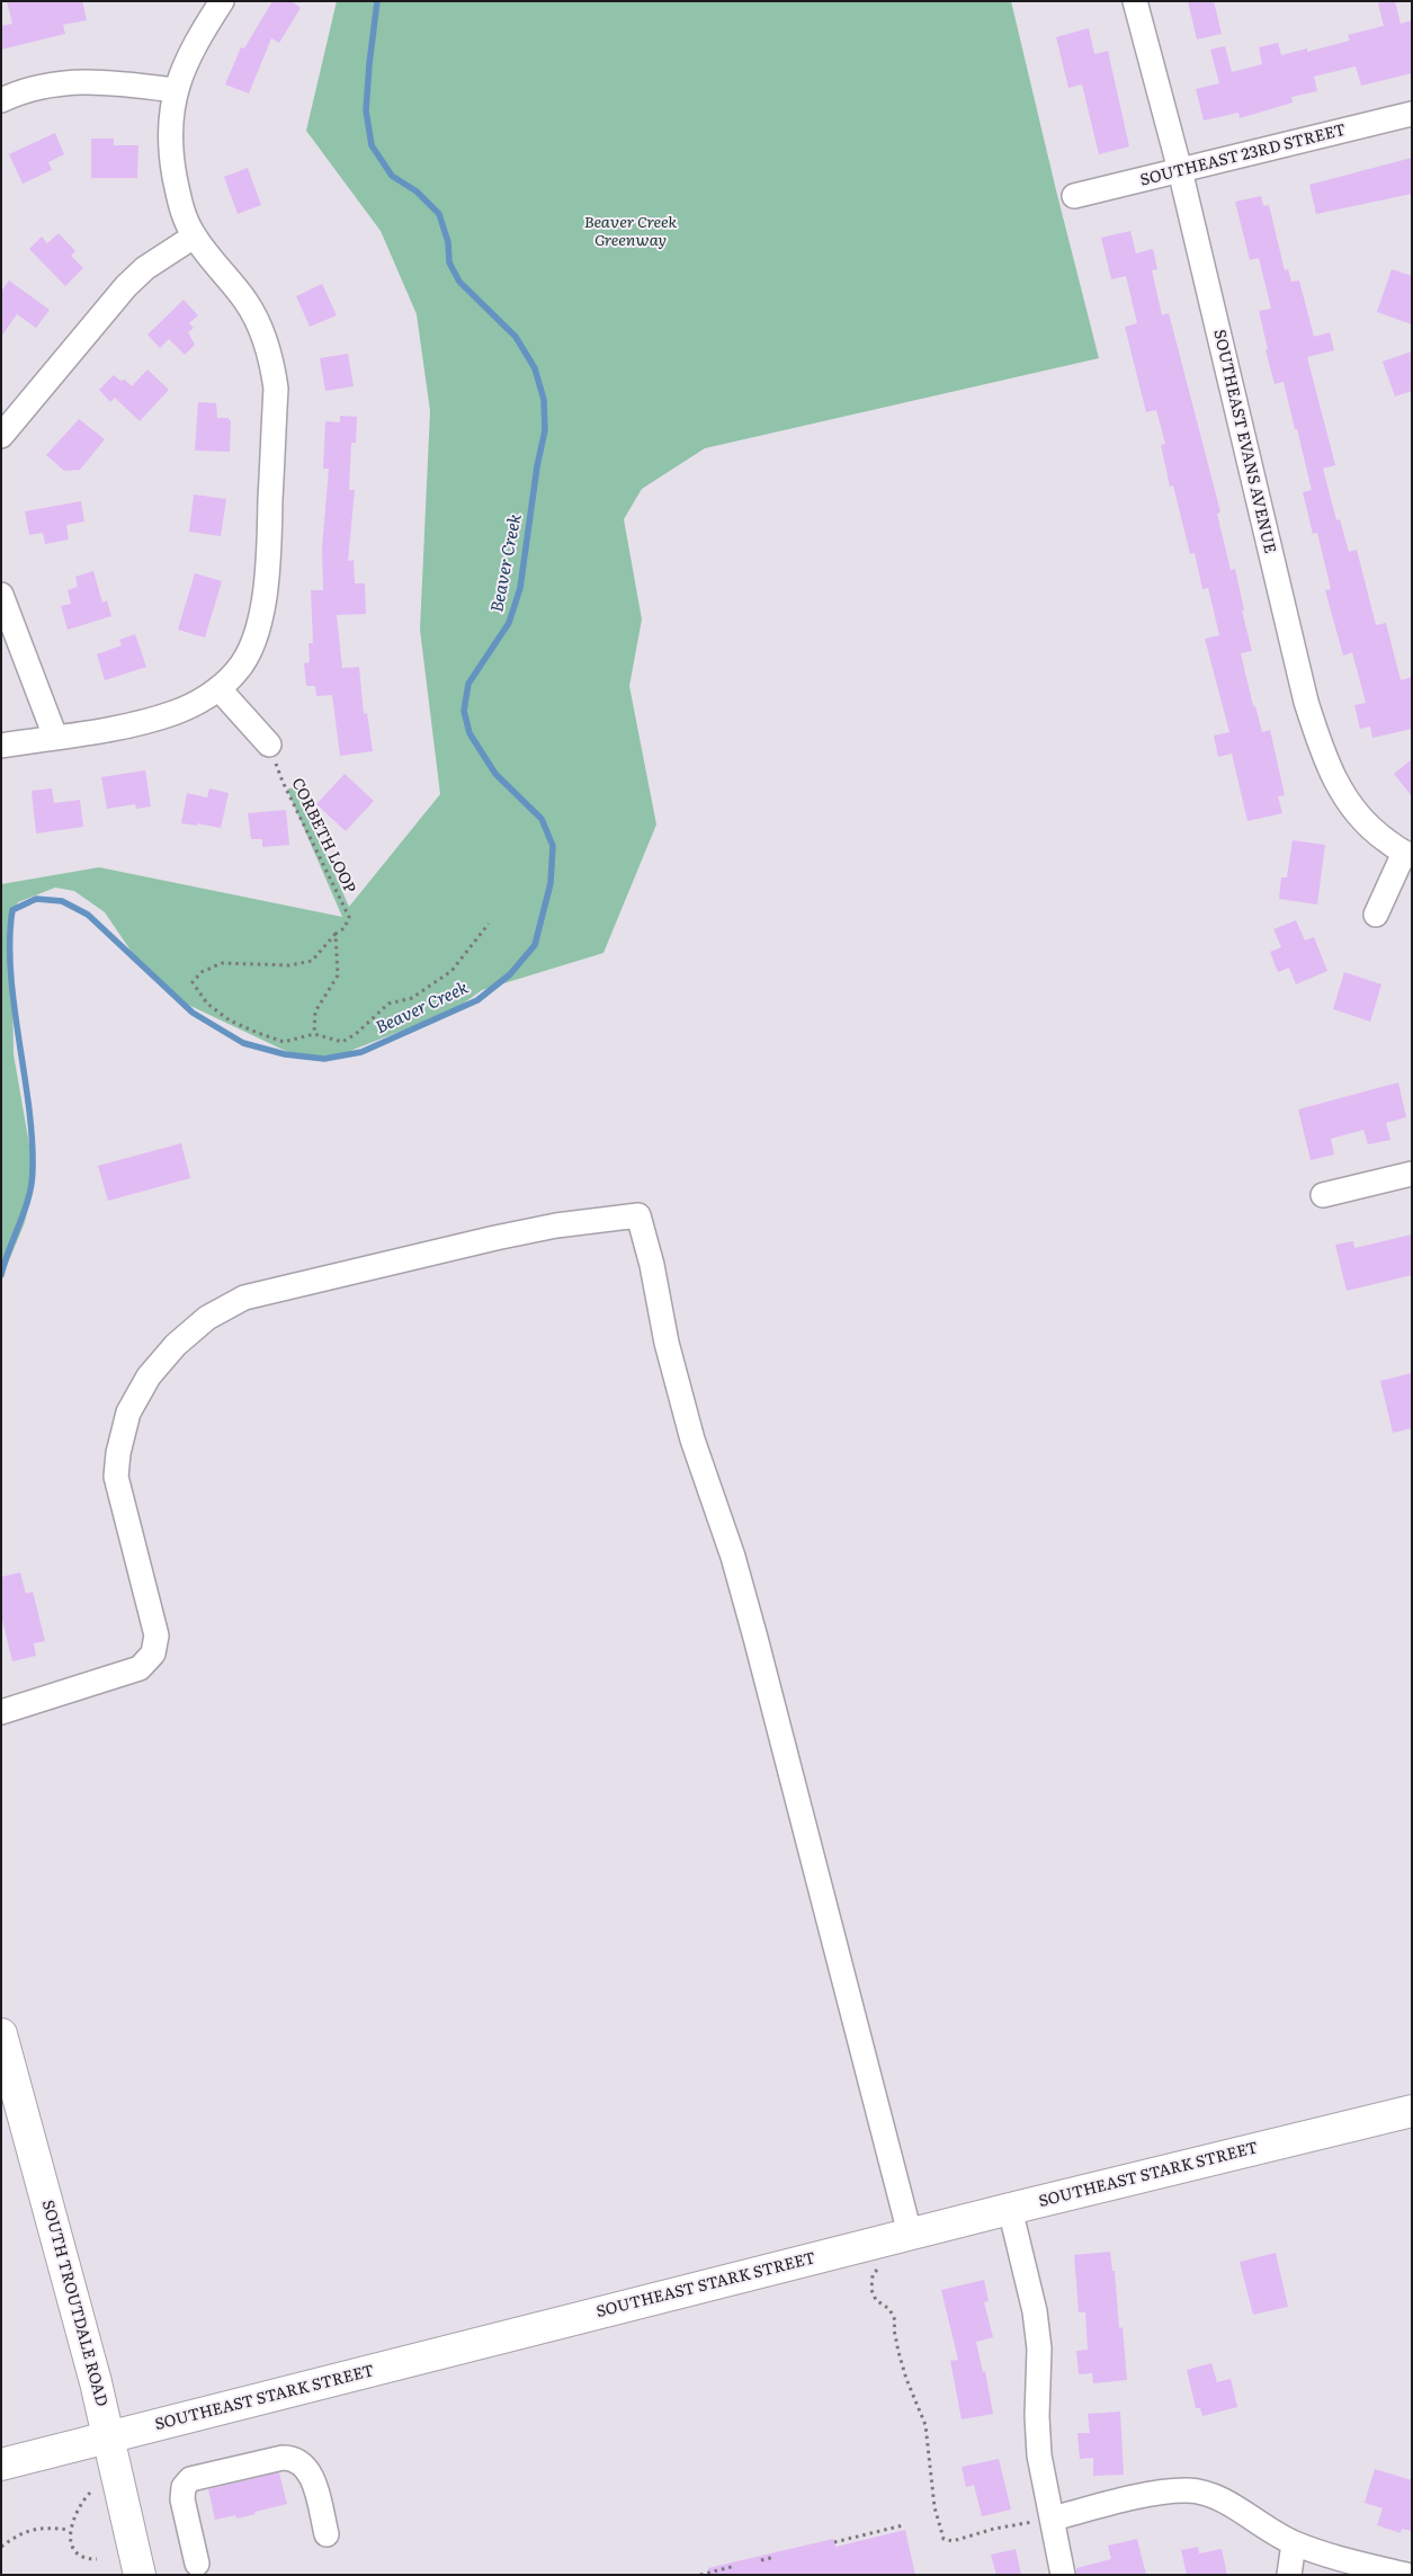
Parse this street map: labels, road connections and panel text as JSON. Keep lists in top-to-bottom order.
{
  "streets": {
    "main road": ["SOUTHEAST STARK STREET", "SOUTH TROUTDALE ROAD"],
    "street": ["SOUTHEAST 23RD STREET", "SOUTHEAST EVANS AVENUE"],
    "path": ["CORBETH LOOP"]
  },
  "crossings": [
    ["SOUTHEAST 23RD STREET", "SOUTHEAST EVANS AVENUE"],
    ["SOUTHEAST STARK STREET", "SOUTH TROUTDALE ROAD"]
  ],
  "water": ["Beaver Creek"],
  "parks": ["Beaver Creek Greenway"]
}
